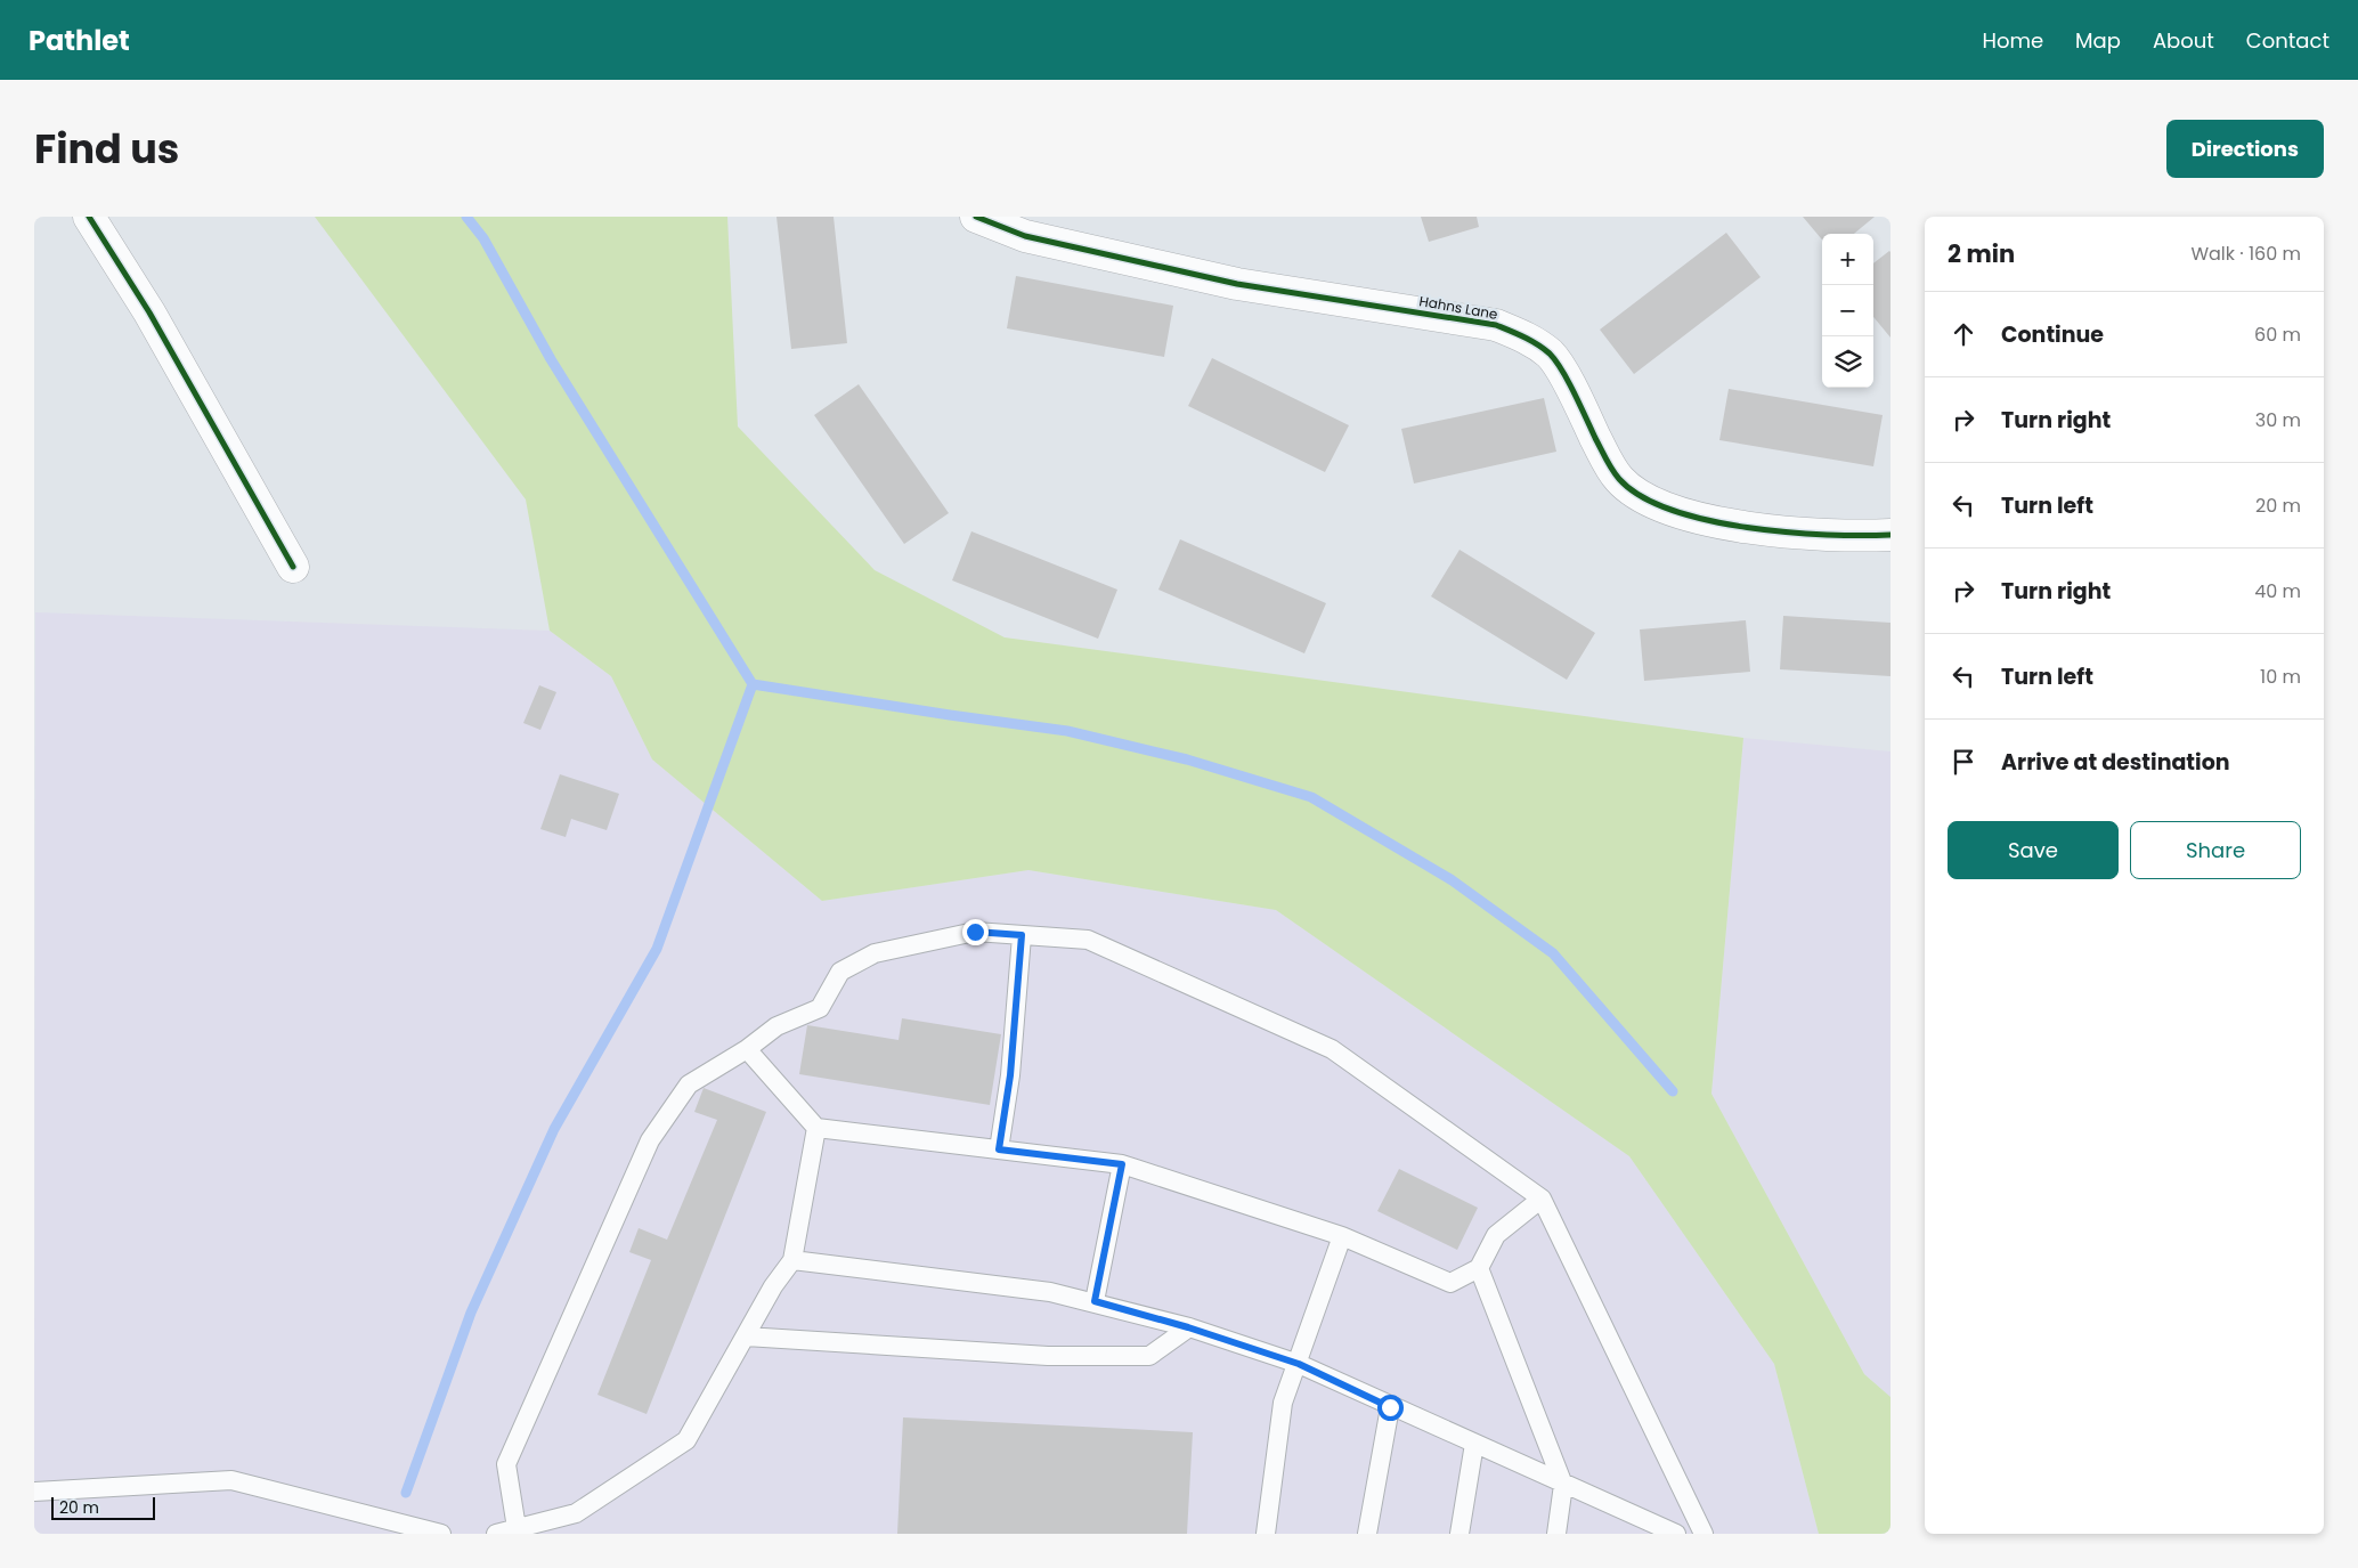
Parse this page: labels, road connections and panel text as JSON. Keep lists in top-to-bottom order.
{
  "streets": {
    "street": ["Hahns Lane"]
  },
  "scale_bar": "20 m",
  "page": {
    "header": "Pathlet",
    "nav": [
      "Home",
      "Map",
      "About",
      "Contact"
    ],
    "title": "Find us",
    "buttons": [
      "Directions",
      ["Save", "Share"]
    ],
    "heading": ["2 min", "Walk · 160 m"],
    "map_buttons": ["+", "−"],
    "list": [
      ["Continue", "60 m"],
      ["Turn right", "30 m"],
      ["Turn left", "20 m"],
      ["Turn right", "40 m"],
      ["Turn left", "10 m"],
      "Arrive at destination"
    ],
    "scale": "20 m"
  }
}
